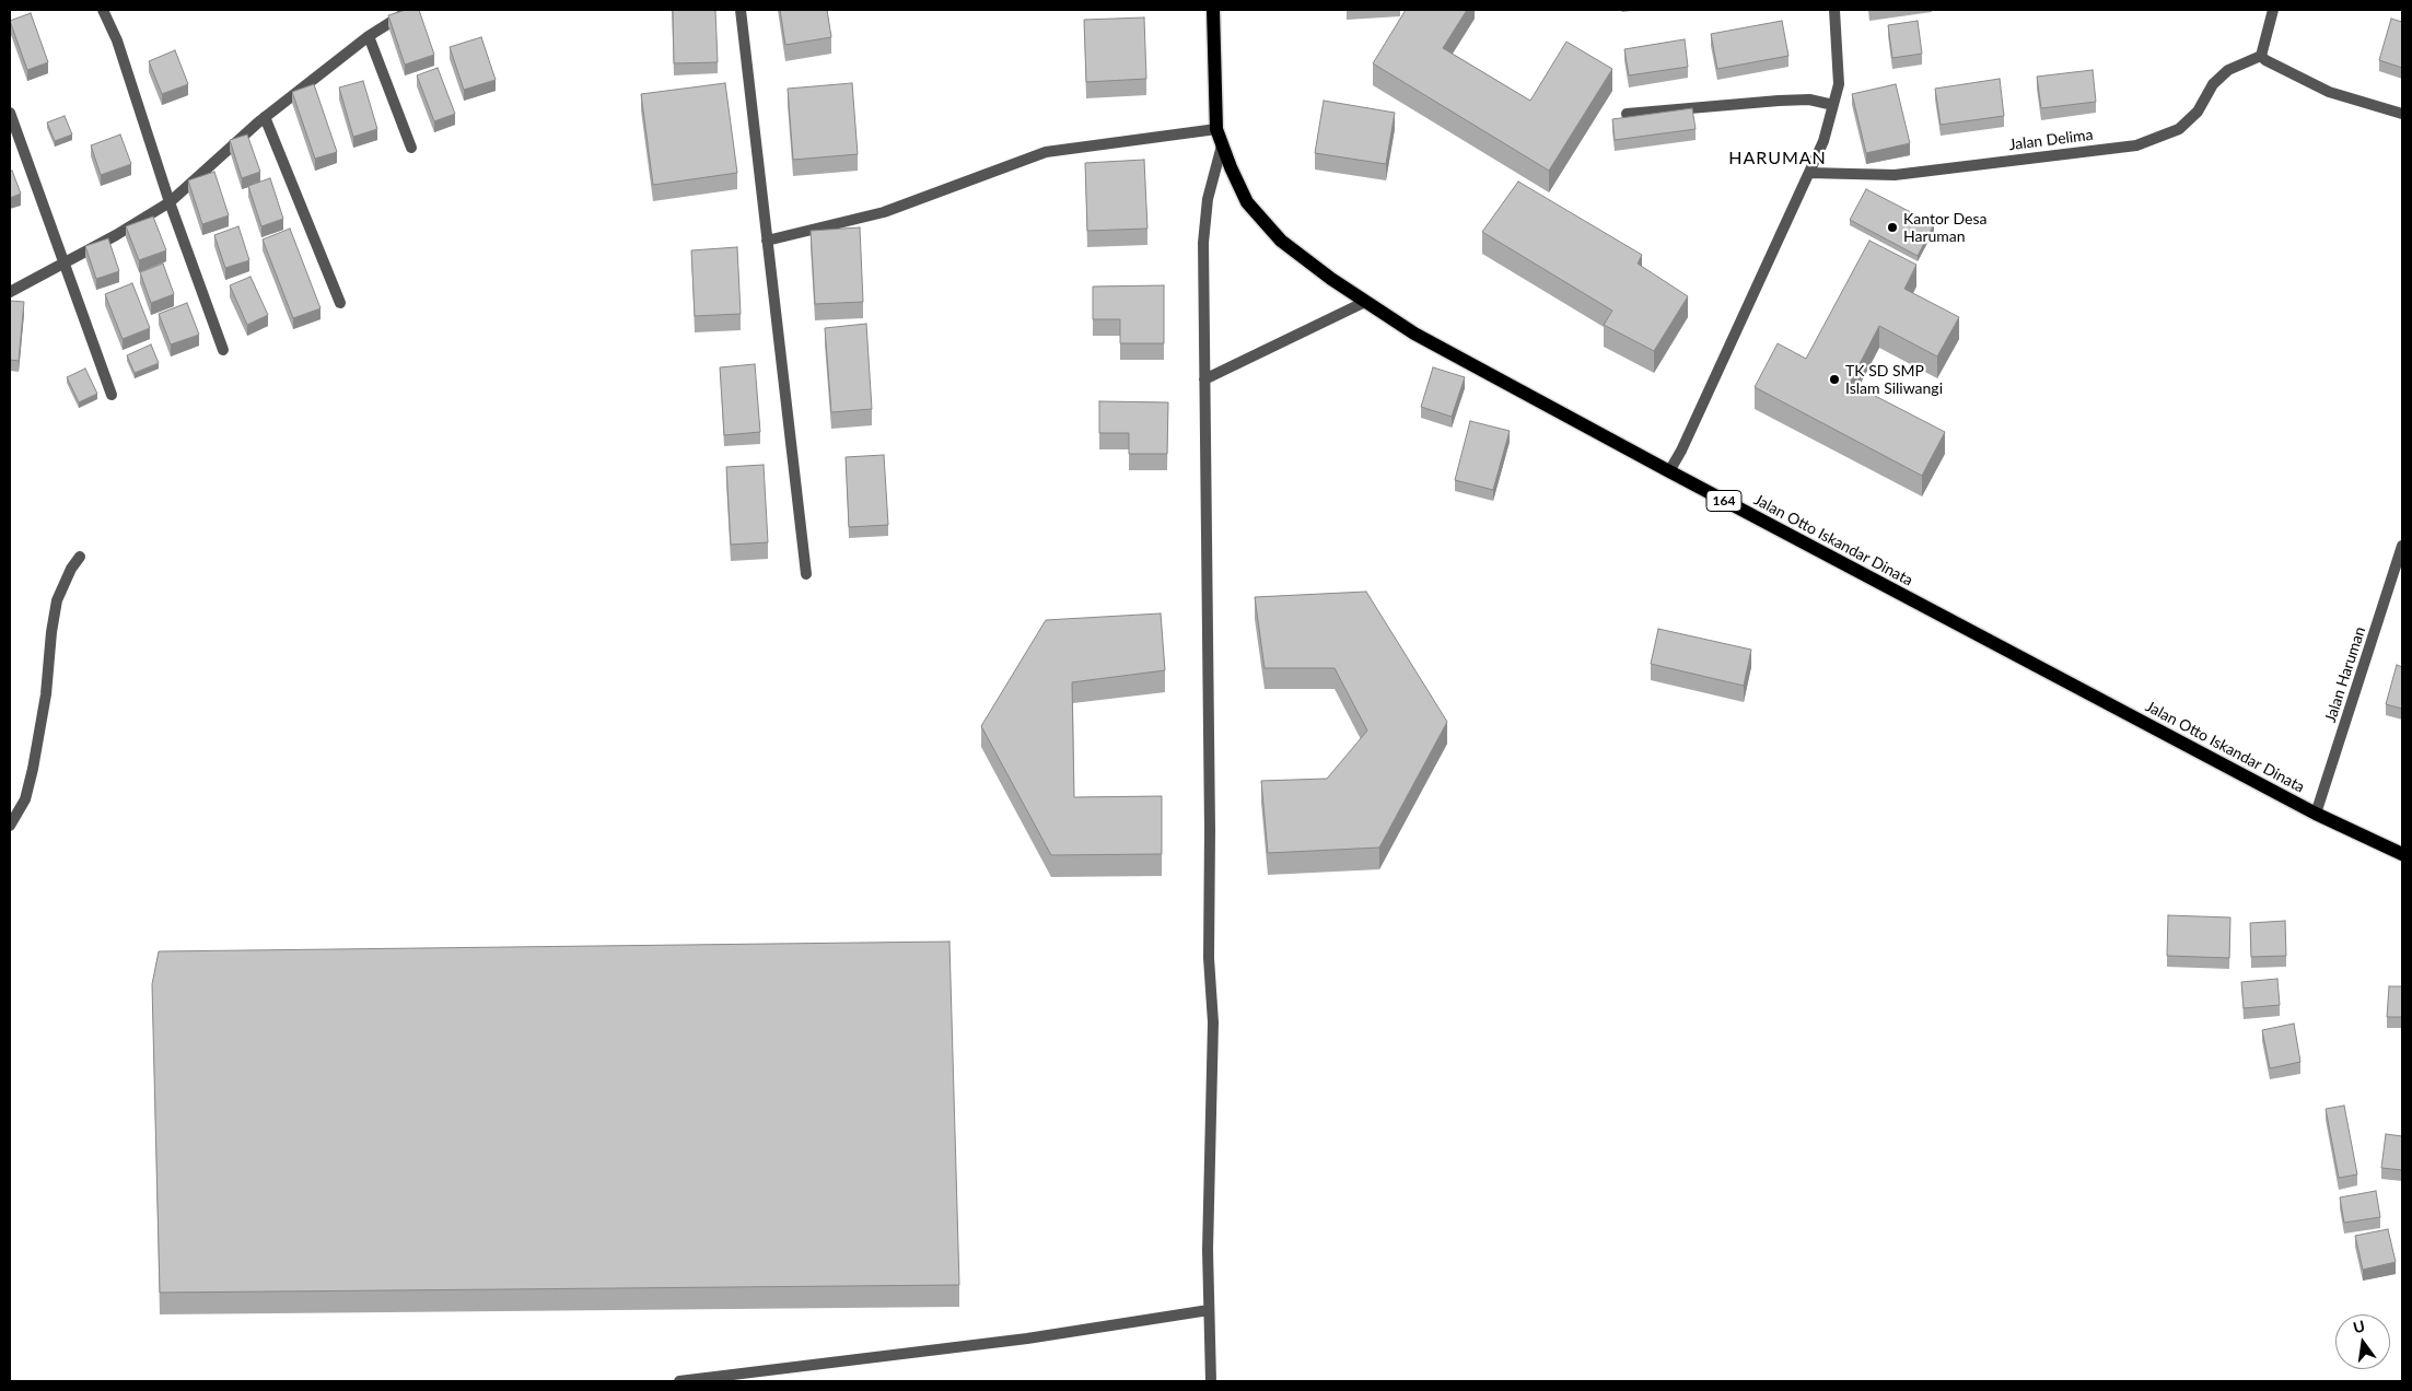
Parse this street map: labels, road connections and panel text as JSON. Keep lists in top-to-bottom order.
{
  "streets": {
    "main road": ["164", "Jalan Otto Iskandar Dinata"],
    "street": ["Jalan Delima", "Jalan Haruman"]
  },
  "crossings": [
    ["Jalan Otto Iskandar Dinata", "Jalan Haruman"]
  ],
  "districts": ["HARUMAN"],
  "places": ["Kantor Desa Haruman", "TK SD SMP Islam Siliwangi"],
  "north": "top"
}
